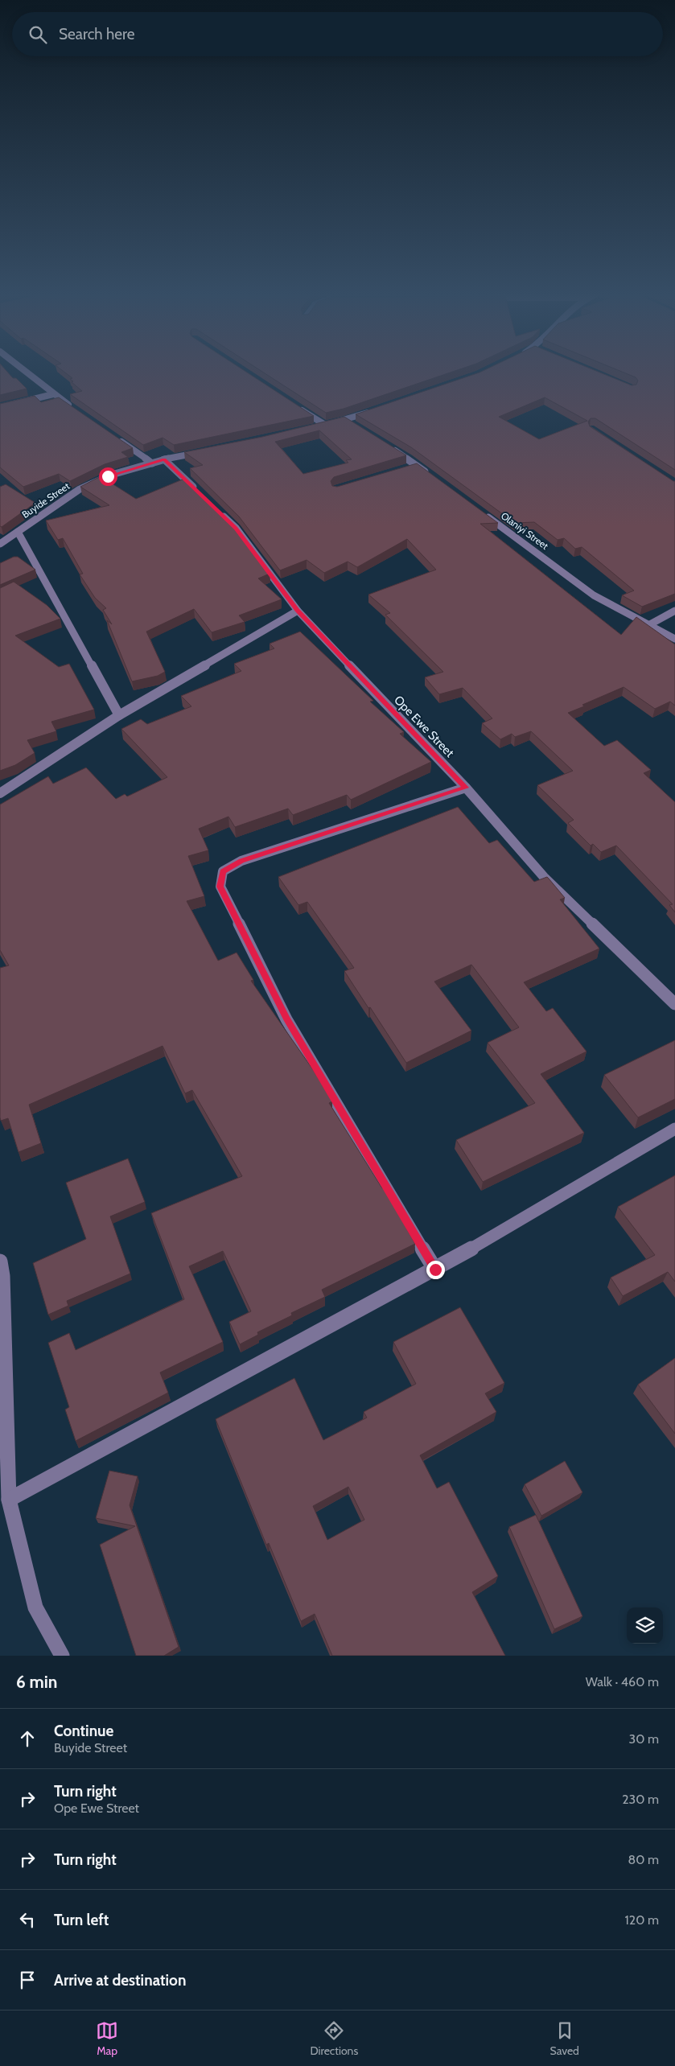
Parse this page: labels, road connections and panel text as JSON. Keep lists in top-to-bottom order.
{
  "streets": {
    "street": ["Buyide Street", "Olaniyi Street", "Ope Ewe Street"]
  },
  "page": {
    "search": "Search here",
    "heading": ["6 min", "Walk · 460 m"],
    "list": [
      ["Continue", "Buyide Street", "30 m"],
      ["Turn right", "Ope Ewe Street", "230 m"],
      ["Turn right", "80 m"],
      ["Turn left", "120 m"],
      "Arrive at destination"
    ],
    "nav": ["Map", "Directions", "Saved"]
  }
}
